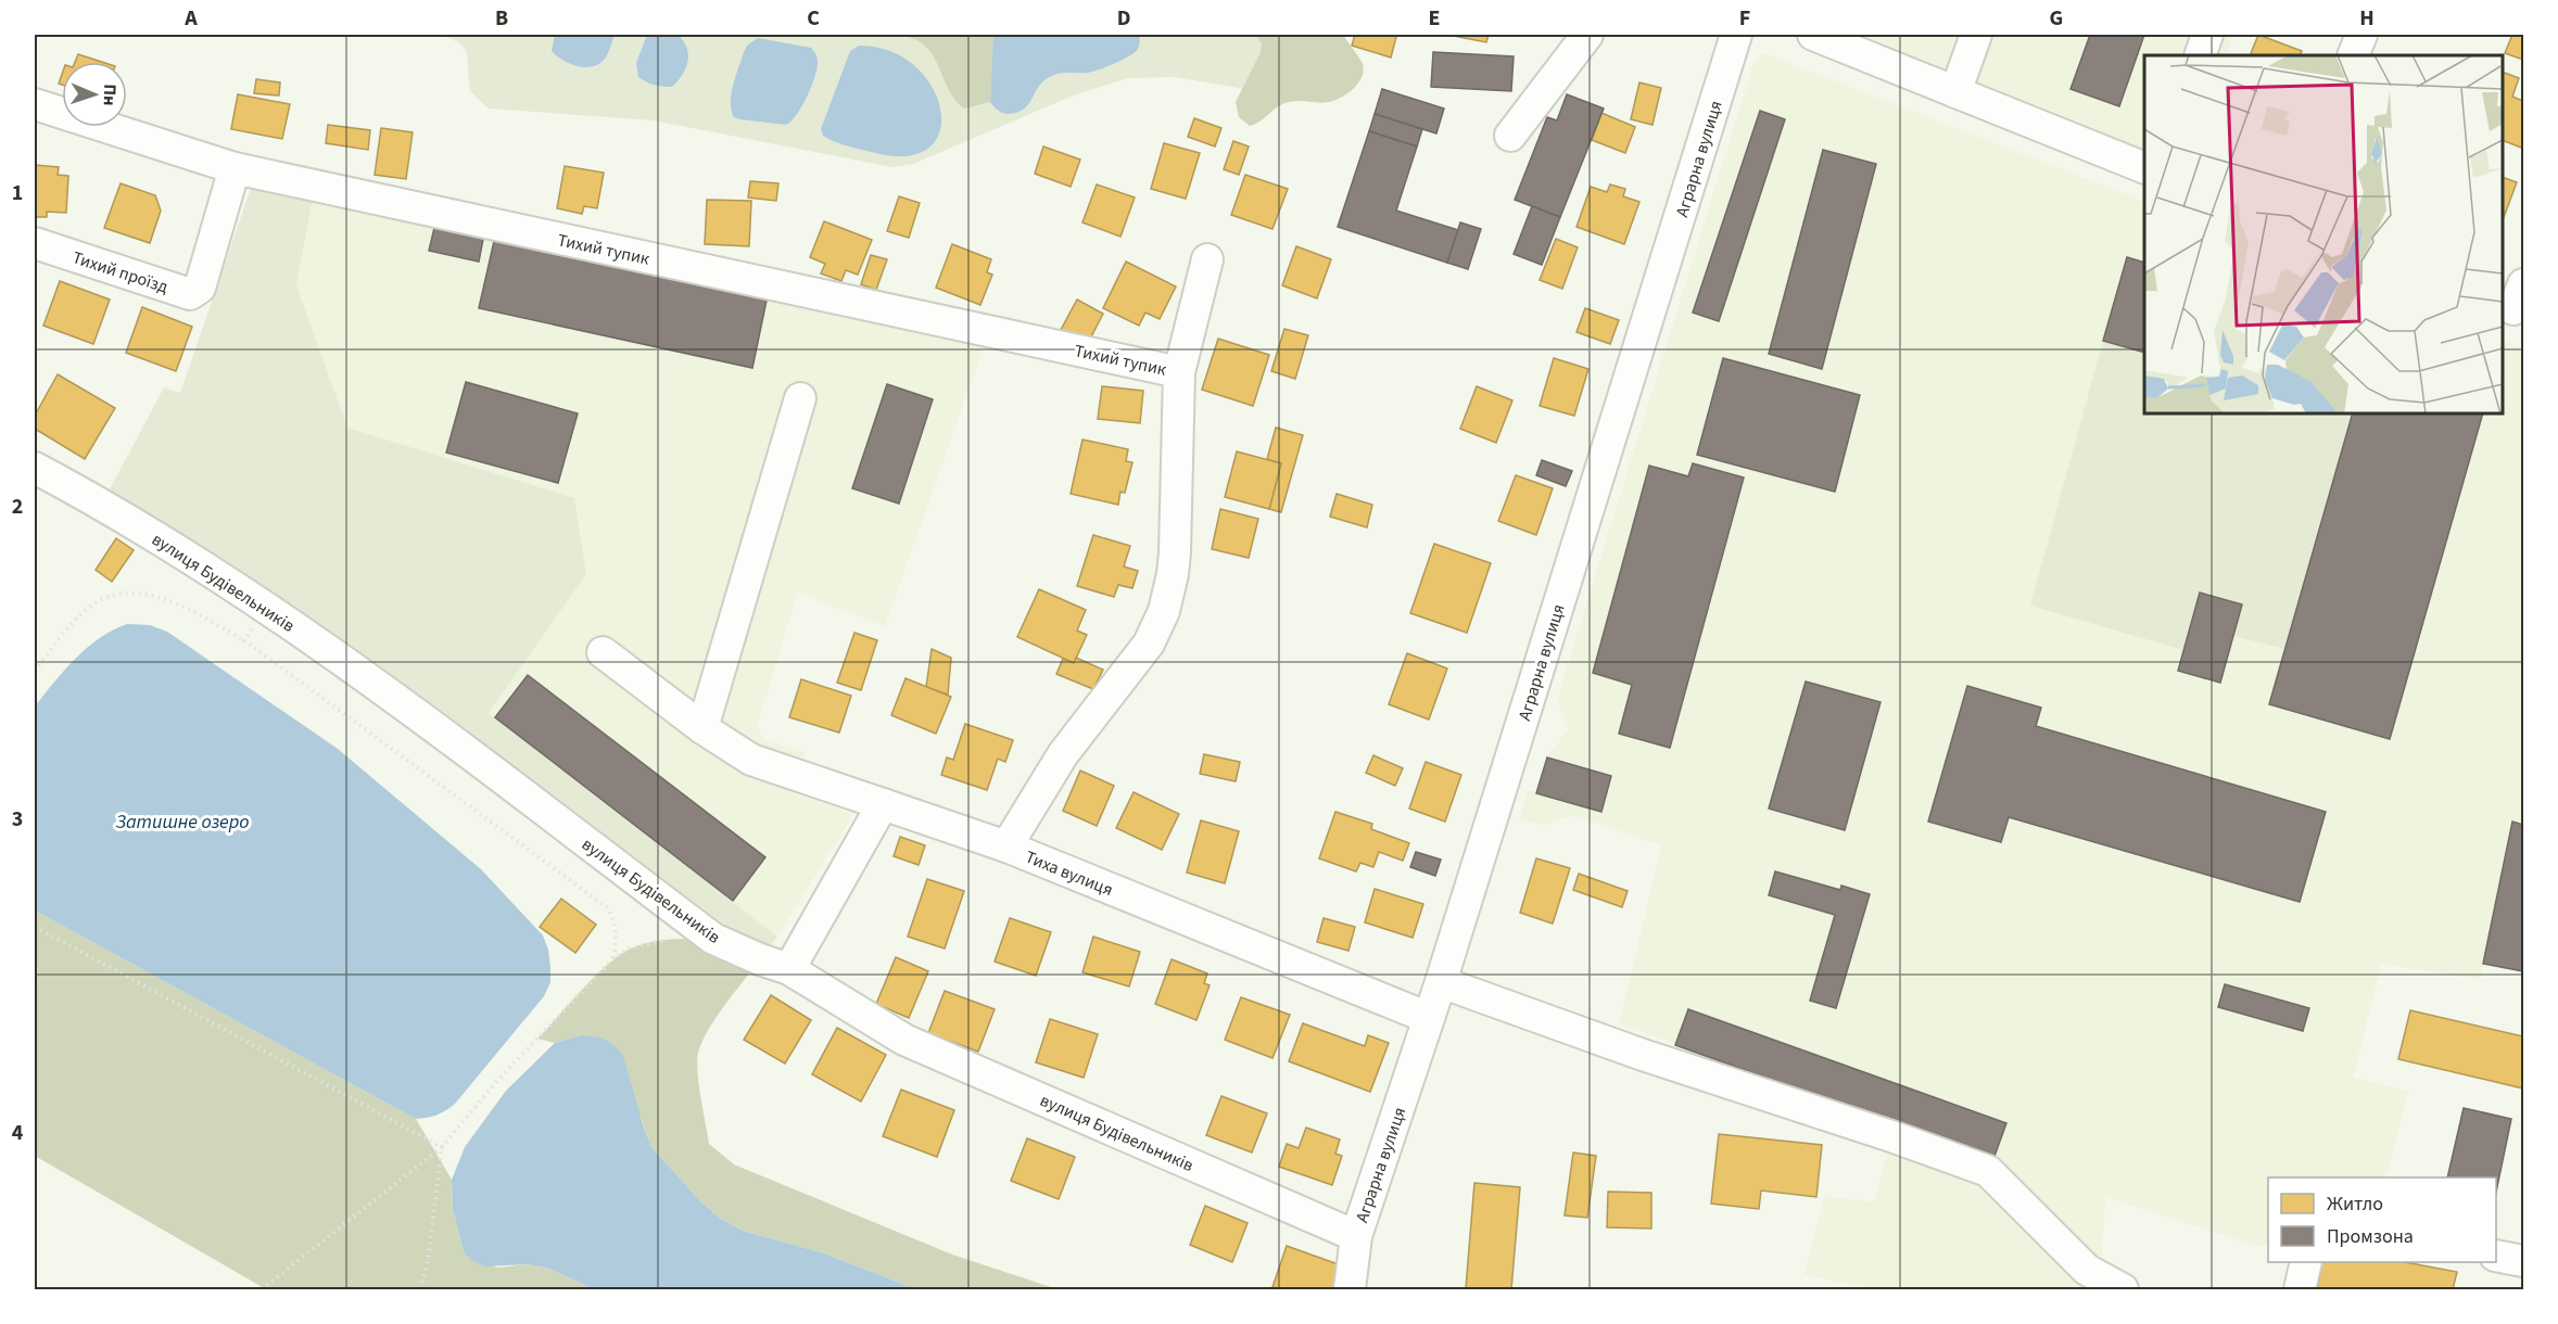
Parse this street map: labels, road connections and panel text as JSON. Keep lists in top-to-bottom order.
{
  "streets": {
    "street": [
      "Аграрна вулиця",
      "Тихий тупик",
      "Тихий проїзд",
      "вулиця Будівельників",
      "Тиха вулиця"
    ]
  },
  "crossings": [
    ["Аграрна вулиця", "вулиця Будівельників"],
    ["Аграрна вулиця", "Тиха вулиця"],
    ["Тихий тупик", "Тихий проїзд"],
    ["Тихий тупик", "Тиха вулиця"]
  ],
  "water": ["Затишне озеро"],
  "legend": ["Житло", "Промзона"],
  "north": "right",
  "grid": {
    "columns": [
      "A",
      "B",
      "C",
      "D",
      "E",
      "F",
      "G",
      "H"
    ],
    "rows": [
      "1",
      "2",
      "3",
      "4"
    ]
  }
}
